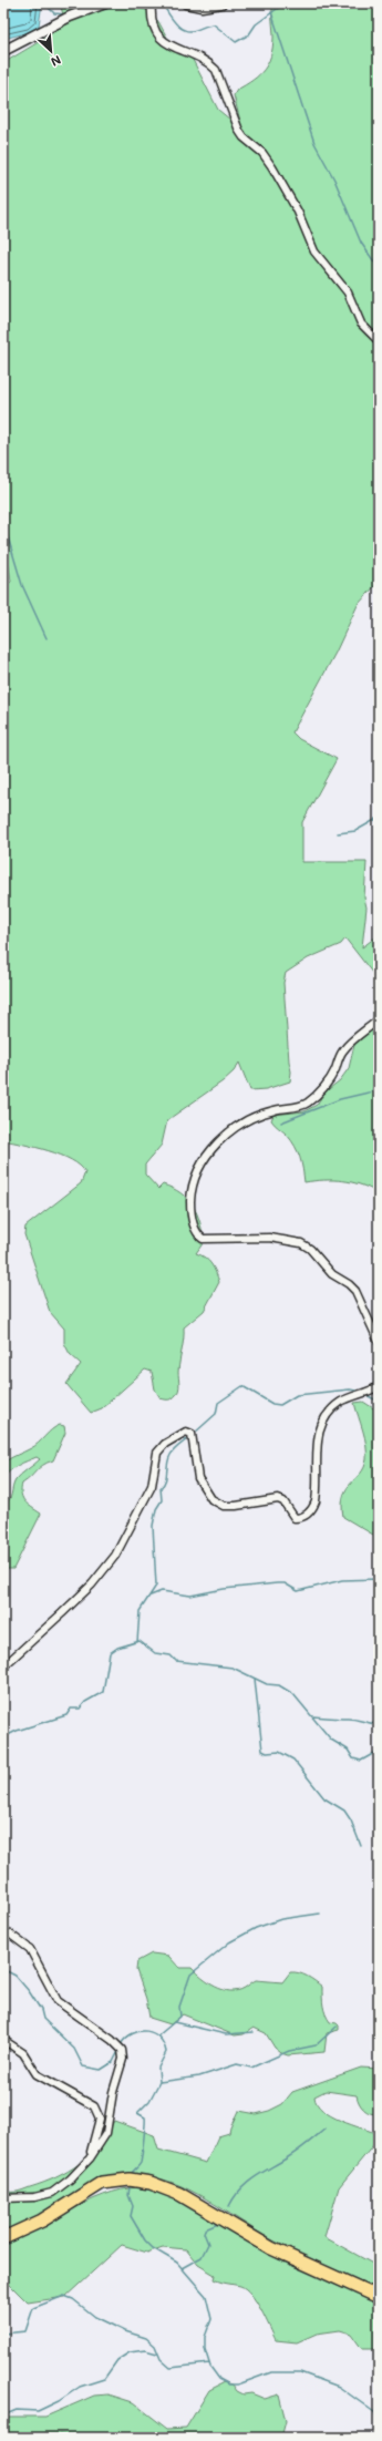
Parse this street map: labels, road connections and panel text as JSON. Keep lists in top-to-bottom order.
{
  "north": "bottom right"
}
